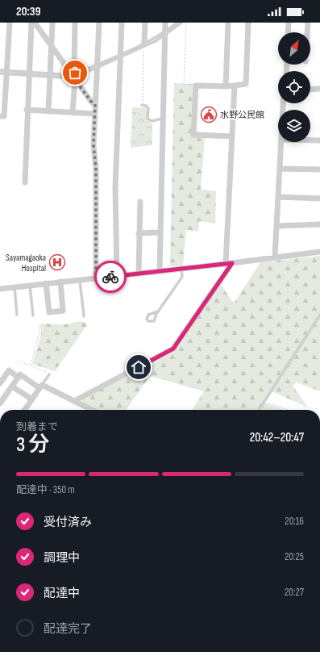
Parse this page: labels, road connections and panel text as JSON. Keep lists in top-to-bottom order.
{
  "places": {
    "public building": ["水野公民館"],
    "hospital": ["Sayamagaoka Hospital"]
  },
  "north": "top right",
  "page": {
    "status": "20:39",
    "heading": ["3 分", "到着まで", "20:42–20:47"],
    "bar": "配達中 · 350 m",
    "list": [
      ["受付済み", "20:16"],
      ["調理中", "20:25"],
      ["配達中", "20:27"],
      "配達完了"
    ]
  }
}
